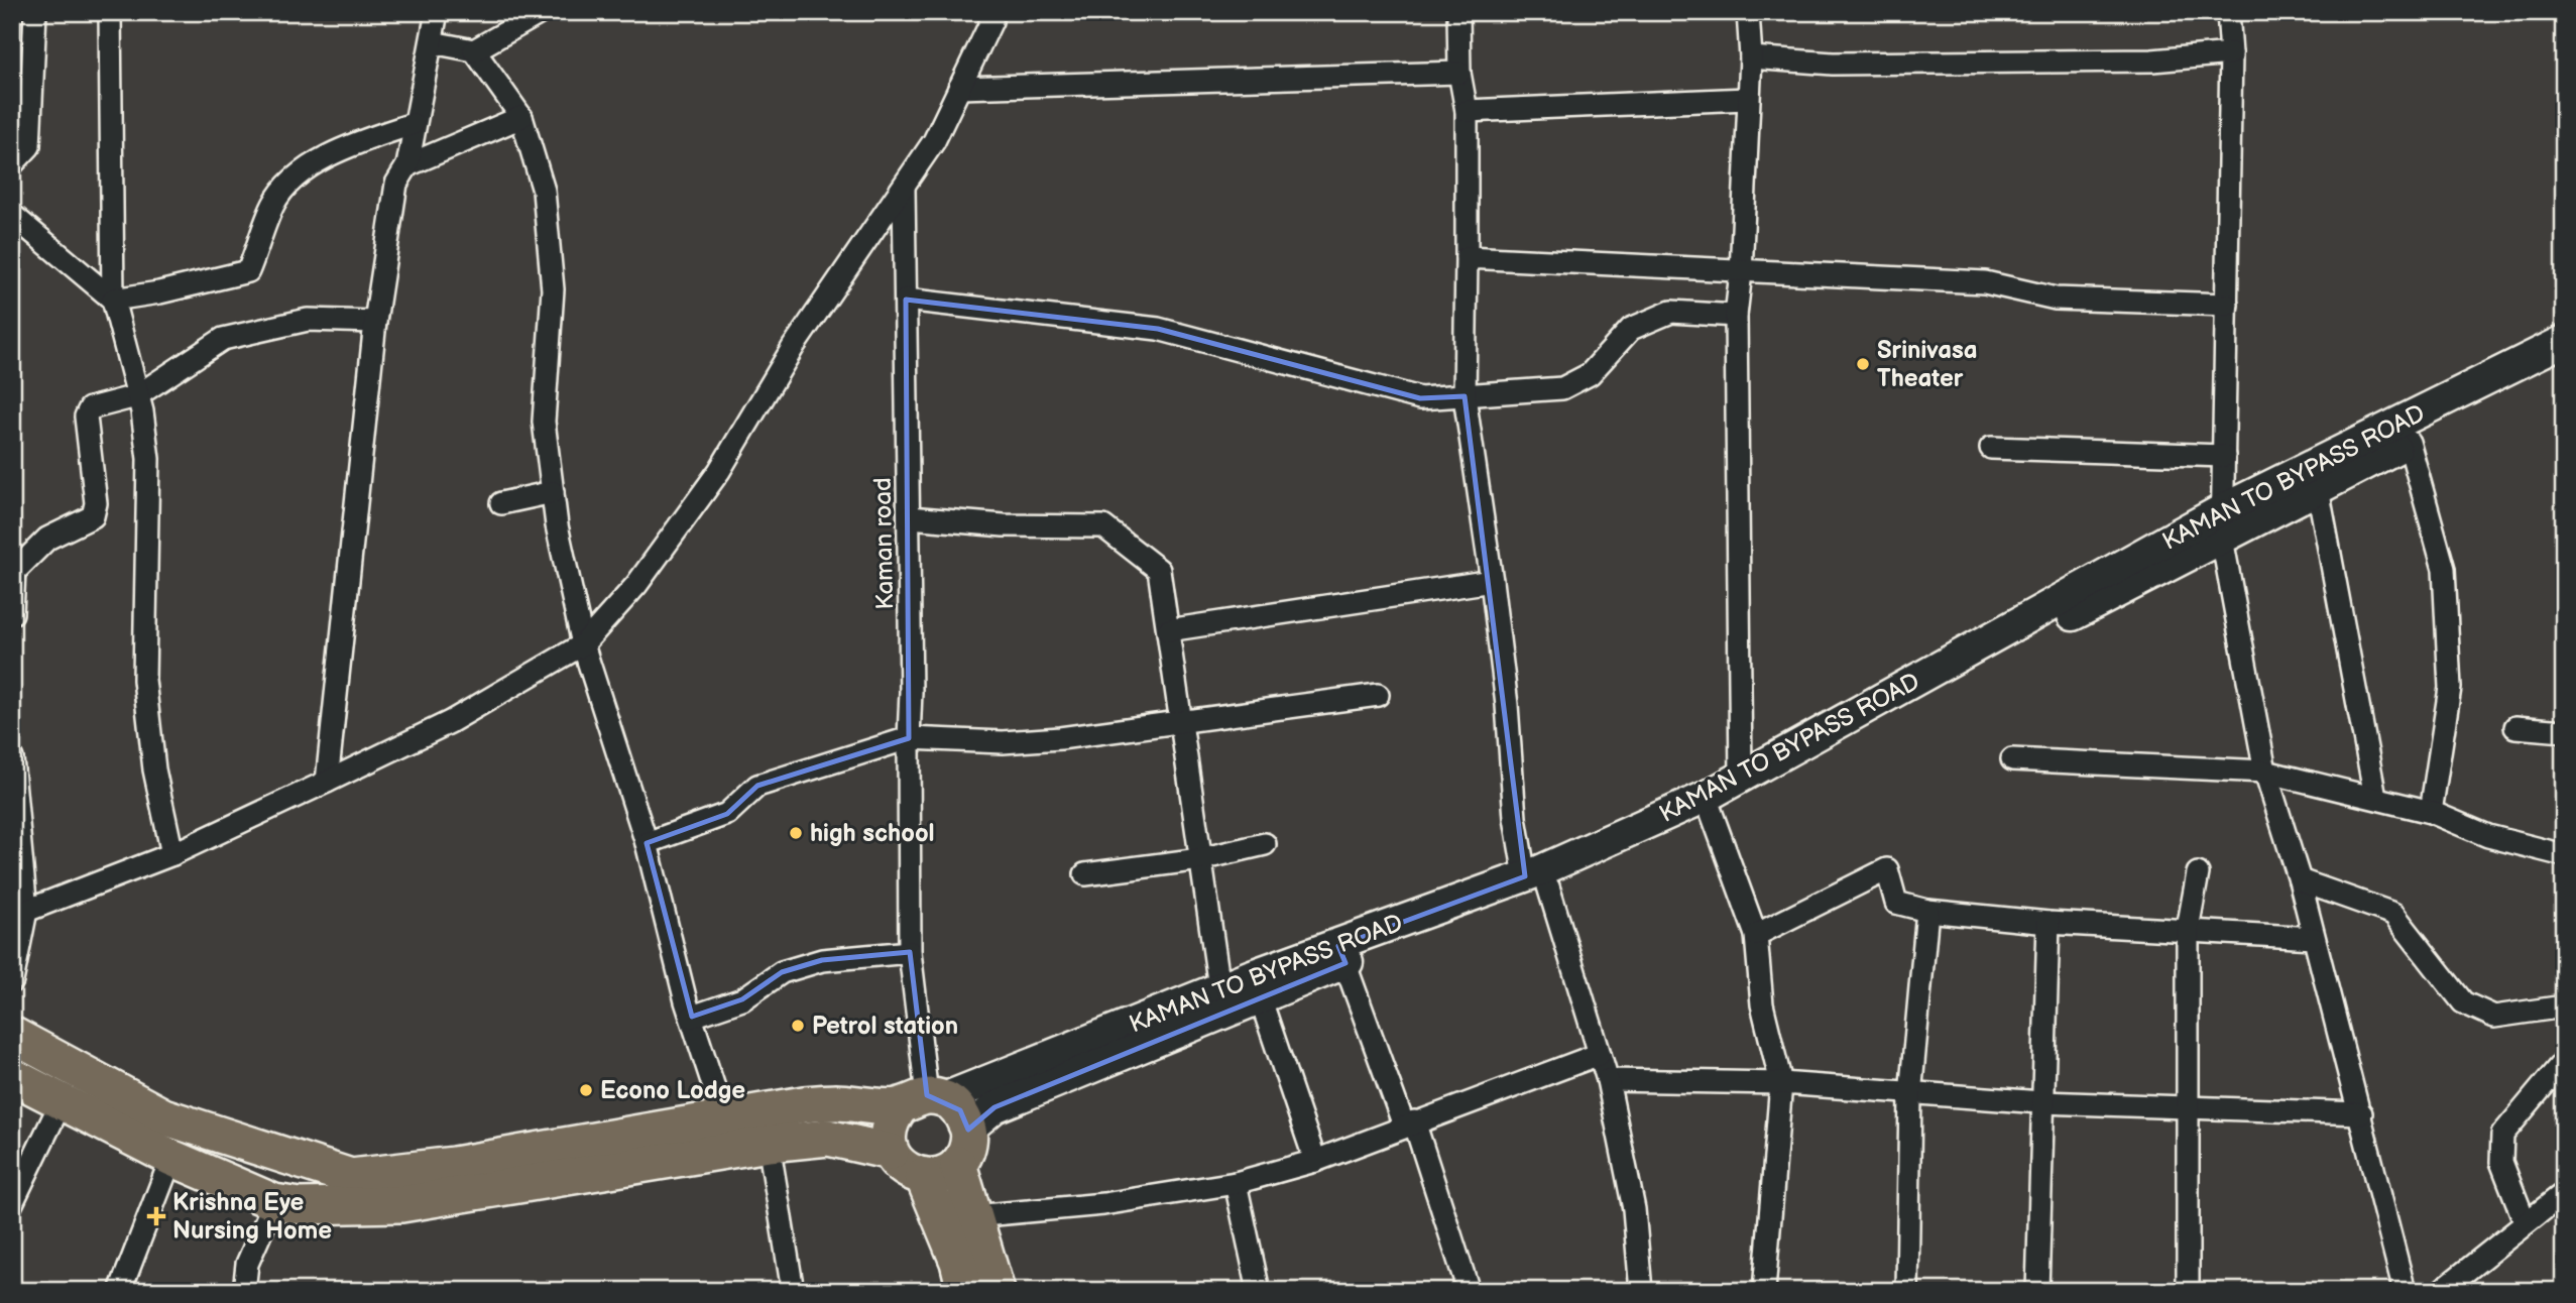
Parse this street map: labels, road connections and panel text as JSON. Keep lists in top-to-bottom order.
{
  "streets": {
    "street": ["KAMAN TO BYPASS ROAD", "Kaman road"]
  },
  "crossings": [
    ["KAMAN TO BYPASS ROAD", "Kaman road"]
  ],
  "places": {
    "other": [
      "Srinivasa Theater",
      "high school",
      "Petrol station",
      "Econo Lodge"
    ],
    "health": ["Krishna Eye Nursing Home"]
  }
}
